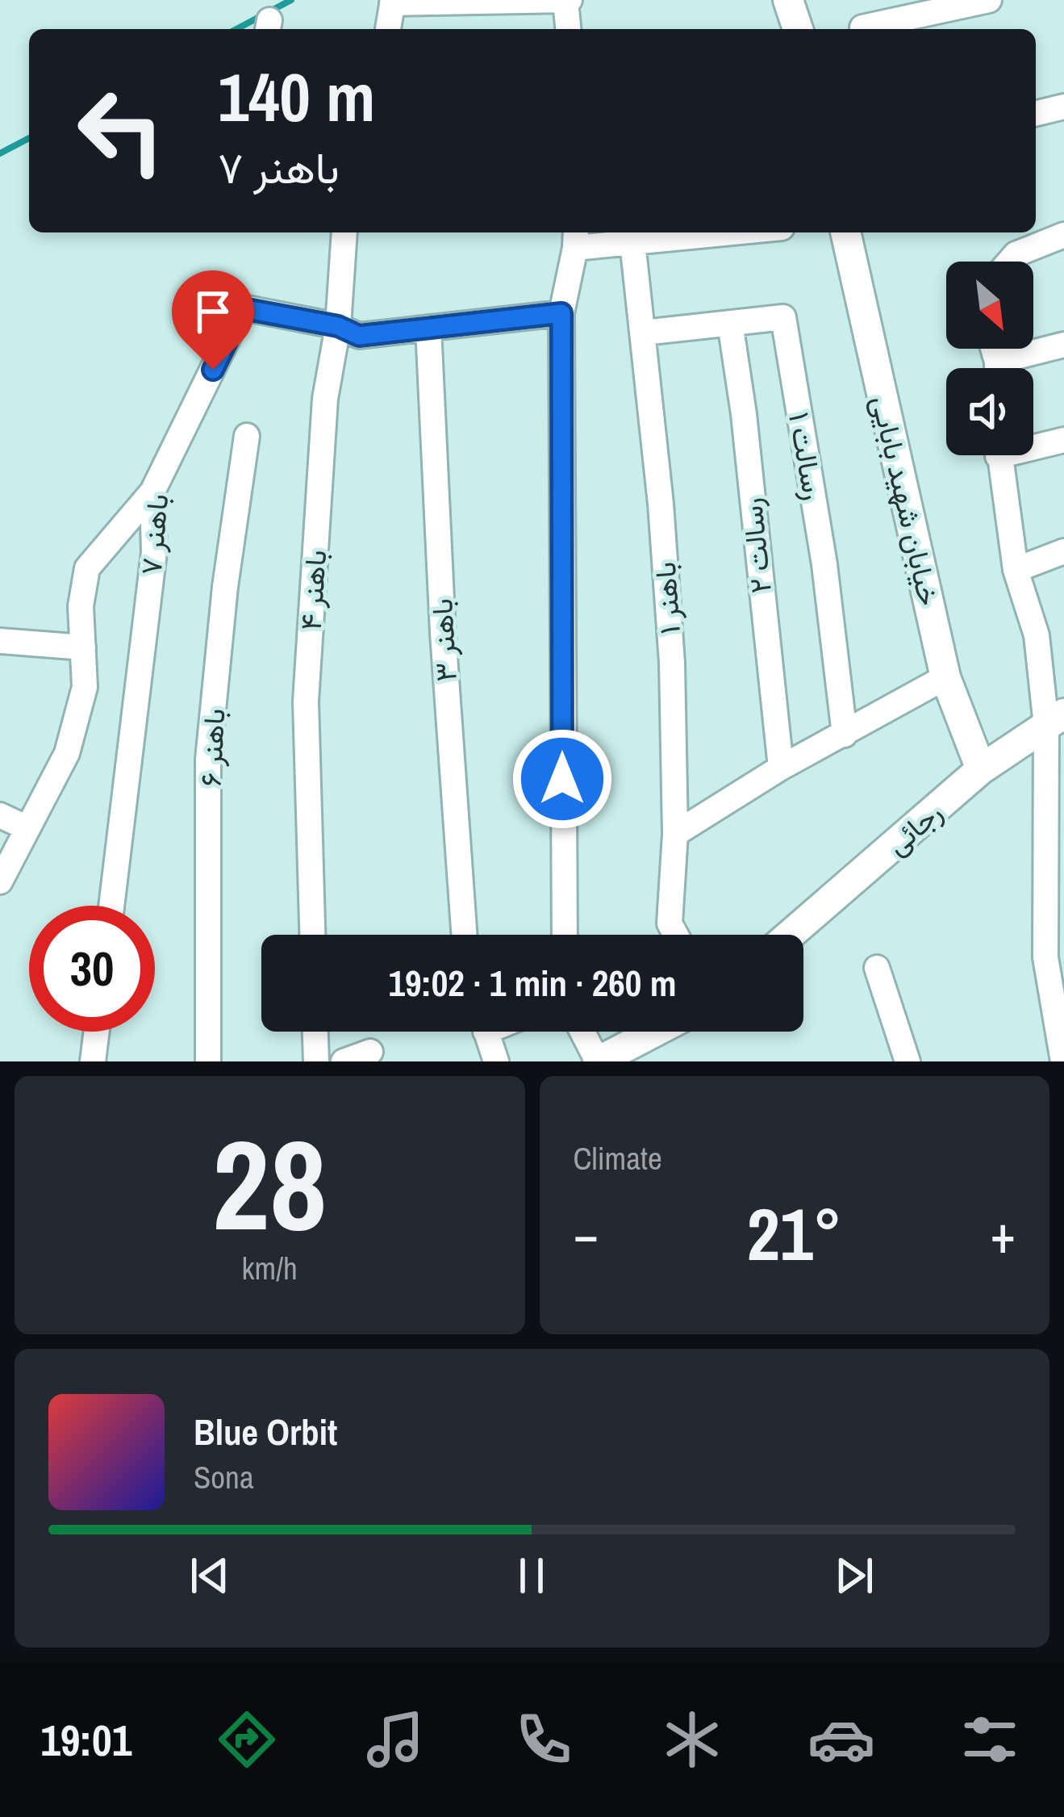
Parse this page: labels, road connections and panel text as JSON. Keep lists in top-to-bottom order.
{
  "streets": {
    "street": [
      "رسالت ۱",
      "خیابان شهید بابایی",
      "باهنر ۷",
      "رسالت ۲",
      "باهنر ۴",
      "باهنر ۱",
      "باهنر ۳",
      "باهنر ۶",
      "رجائی"
    ]
  },
  "crossings": [
    ["رسالت ۱", "رسالت ۲"],
    ["رسالت ۱", "باهنر ۱"],
    ["خیابان شهید بابایی", "رجائی"],
    ["باهنر ۷", "باهنر ۴"],
    ["باهنر ۷", "باهنر ۳"]
  ],
  "north": "bottom right",
  "page": {
    "turn": ["140 m", "باهنر ۷"],
    "limit": "30",
    "trip": "19:02 · 1 min · 260 m",
    "tile": [
      ["28", "km/h"],
      "Climate"
    ],
    "heat": ["−", "21°", "+"],
    "song": ["Blue Orbit", "Sona"],
    "tabs": "19:01"
  }
}
